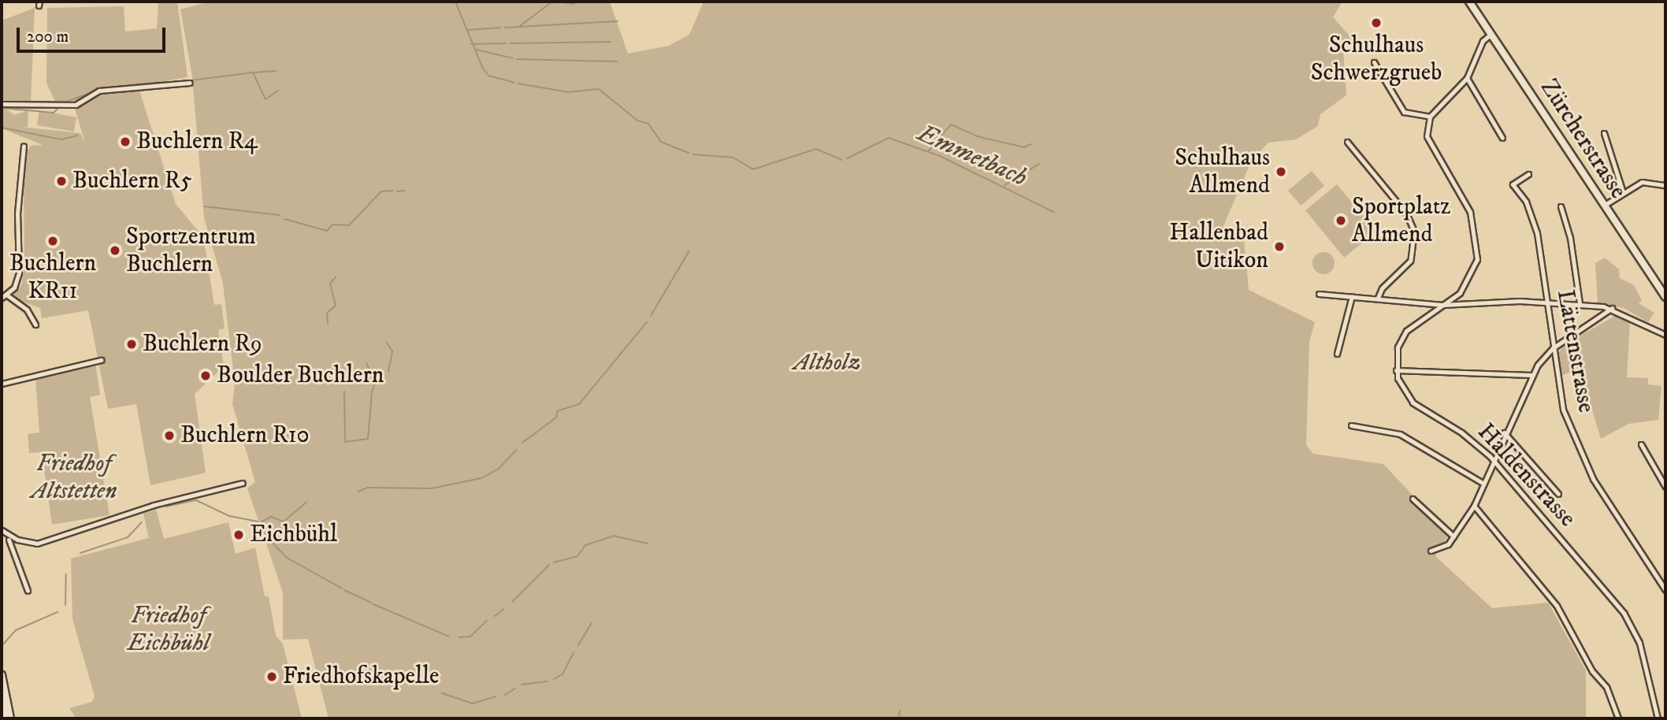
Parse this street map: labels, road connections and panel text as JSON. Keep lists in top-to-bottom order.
{
  "streets": {
    "street": ["Zürcherstrasse", "Lättenstrasse", "Haldenstrasse"]
  },
  "water": ["Emmetbach"],
  "parks": ["Altholz", "Friedhof Altstetten", "Friedhof Eichbühl"],
  "places": [
    "Schulhaus Schwerzgrueb",
    "Buchlern R4",
    "Schulhaus Allmend",
    "Buchlern R5",
    "Sportplatz Allmend",
    "Buchlern KR11",
    "Hallenbad Uitikon",
    "Sportzentrum Buchlern",
    "Buchlern R9",
    "Boulder Buchlern",
    "Buchlern R10",
    "Eichbühl",
    "Friedhofskapelle"
  ],
  "scale_bar": "200 m"
}
